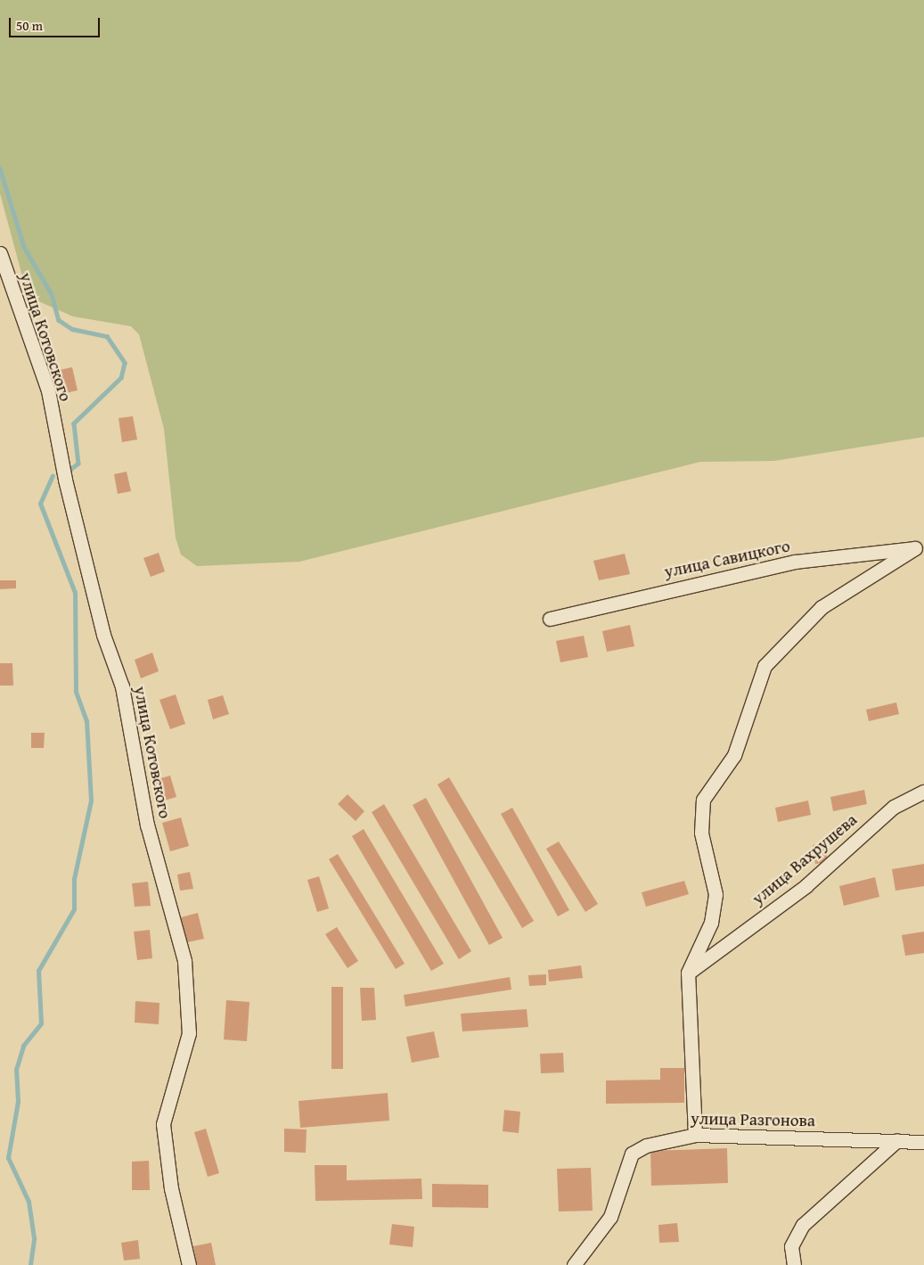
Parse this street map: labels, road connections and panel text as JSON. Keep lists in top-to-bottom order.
{
  "streets": {
    "street": [
      "улица Котовского",
      "улица Савицкого",
      "улица Вахрушева",
      "улица Разгонова"
    ]
  },
  "crossings": [
    ["улица Савицкого", "улица Вахрушева"],
    ["улица Савицкого", "улица Разгонова"]
  ],
  "scale_bar": "50 m"
}
